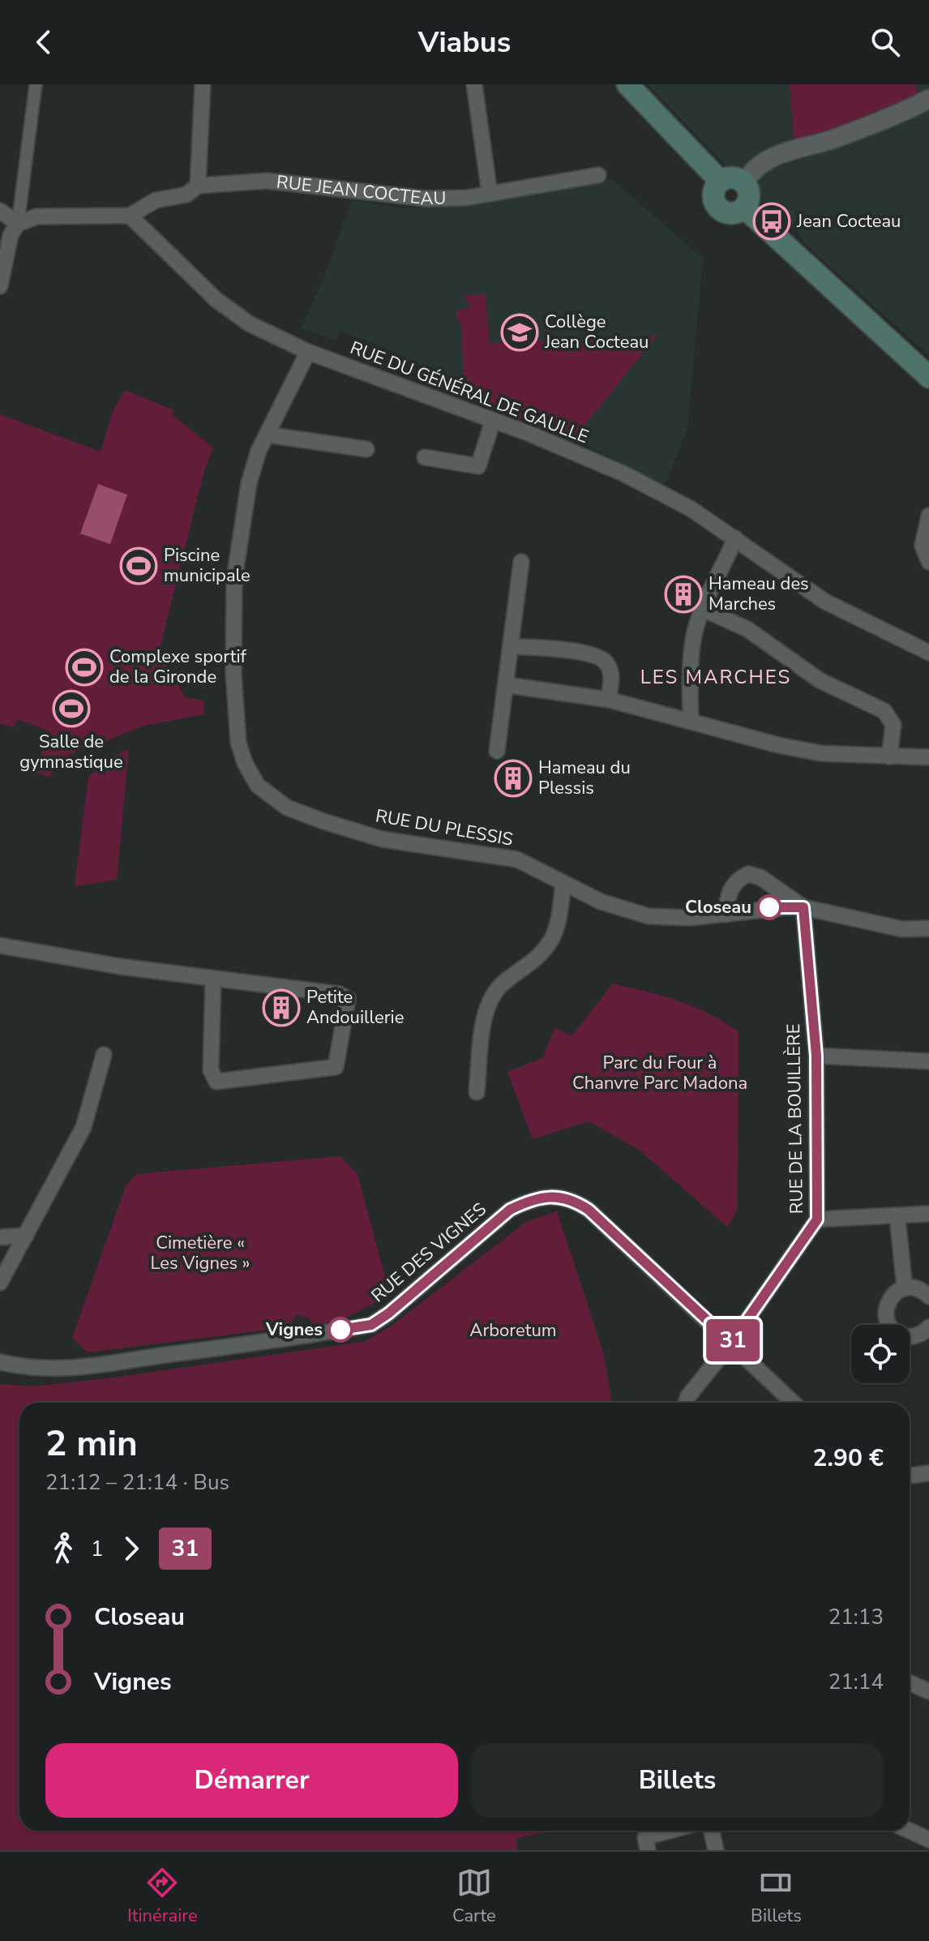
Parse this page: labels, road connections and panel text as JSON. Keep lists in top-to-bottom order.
{
  "streets": {
    "street": [
      "RUE JEAN COCTEAU",
      "RUE DU GÉNÉRAL DE GAULLE",
      "RUE DU PLESSIS",
      "RUE DE LA BOUILLÈRE",
      "RUE DES VIGNES"
    ]
  },
  "crossings": [
    ["RUE JEAN COCTEAU", "RUE DU GÉNÉRAL DE GAULLE"],
    ["RUE DU GÉNÉRAL DE GAULLE", "RUE DU PLESSIS"],
    ["RUE DU PLESSIS", "RUE DE LA BOUILLÈRE"],
    ["RUE DE LA BOUILLÈRE", "RUE DES VIGNES"]
  ],
  "districts": ["LES MARCHES"],
  "parks": ["Parc du Four à Chanvre Parc Madona", "Cimetière « Les Vignes »", "Arboretum"],
  "places": {
    "bus stop": ["Jean Cocteau"],
    "school or university": ["Collège Jean Cocteau"],
    "sports": ["Piscine municipale", "Complexe sportif de la Gironde", "Salle de gymnastique"],
    "building": ["Hameau des Marches", "Hameau du Plessis", "Petite Andouillerie"],
    "other": ["Closeau", "Vignes"]
  },
  "lines": ["bus line 31"],
  "page": {
    "header": "Viabus",
    "on_map": "31",
    "heading": ["2 min", "21:12 – 21:14 · Bus", "2.90 €"],
    "legs": ["1", "31"],
    "list": [
      {
        "name": "Closeau",
        "value": "21:13"
      },
      {
        "name": "Vignes",
        "value": "21:14"
      }
    ],
    "buttons": ["Démarrer", "Billets"],
    "tabs": ["Itinéraire", "Carte", "Billets"]
  }
}
